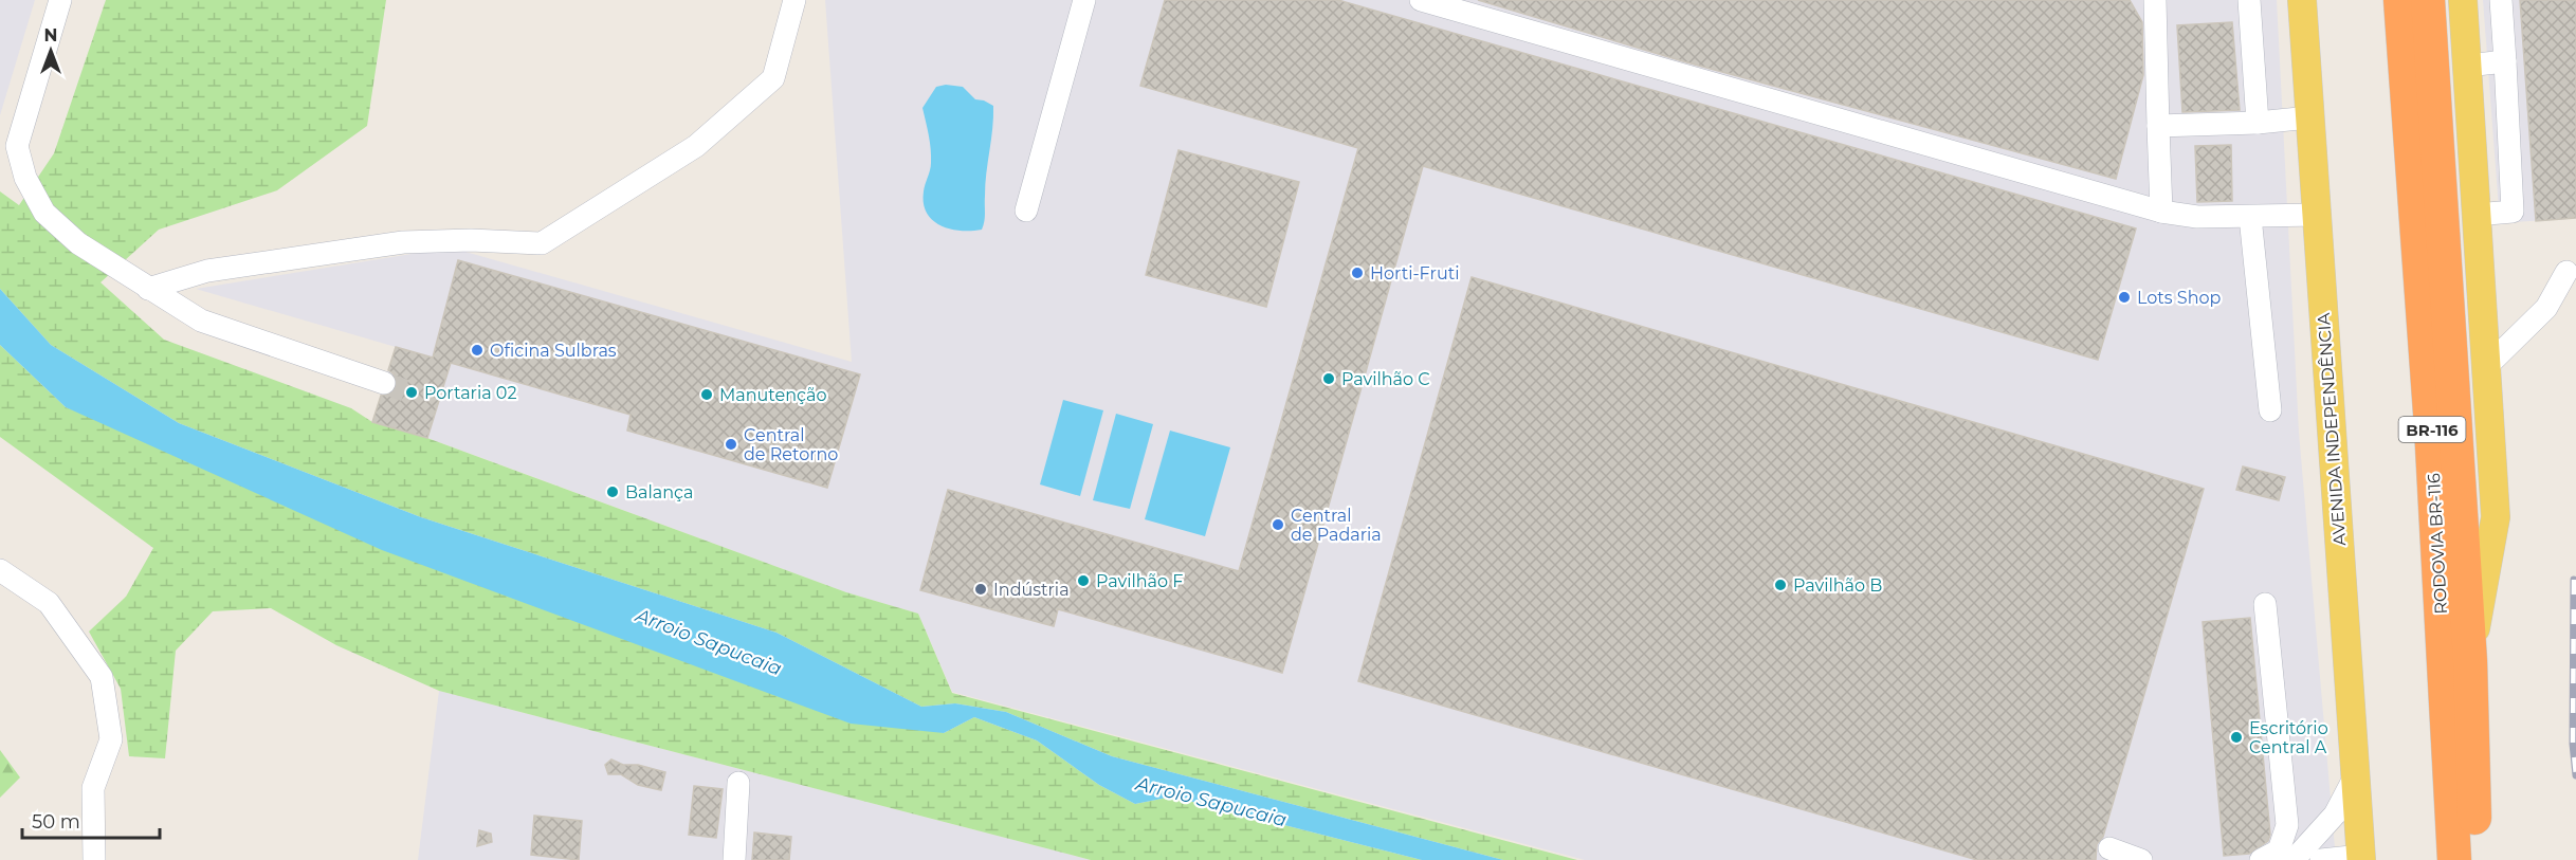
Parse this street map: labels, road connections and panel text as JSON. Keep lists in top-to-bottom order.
{
  "streets": {
    "highway": ["BR-116", "RODOVIA BR-116"],
    "main road": ["AVENIDA INDEPENDÊNCIA"]
  },
  "water": ["Arroio Sapucaia"],
  "places": [
    "Horti-Fruti",
    "Lots Shop",
    "Oficina Sulbras",
    "Pavilhão C",
    "Portaria 02",
    "Manutenção",
    "Central de Retorno",
    "Balança",
    "Central de Padaria",
    "Pavilhão F",
    "Pavilhão B",
    "Indústria",
    "Escritório Central A"
  ],
  "scale_bar": "50 m",
  "north": "top"
}
